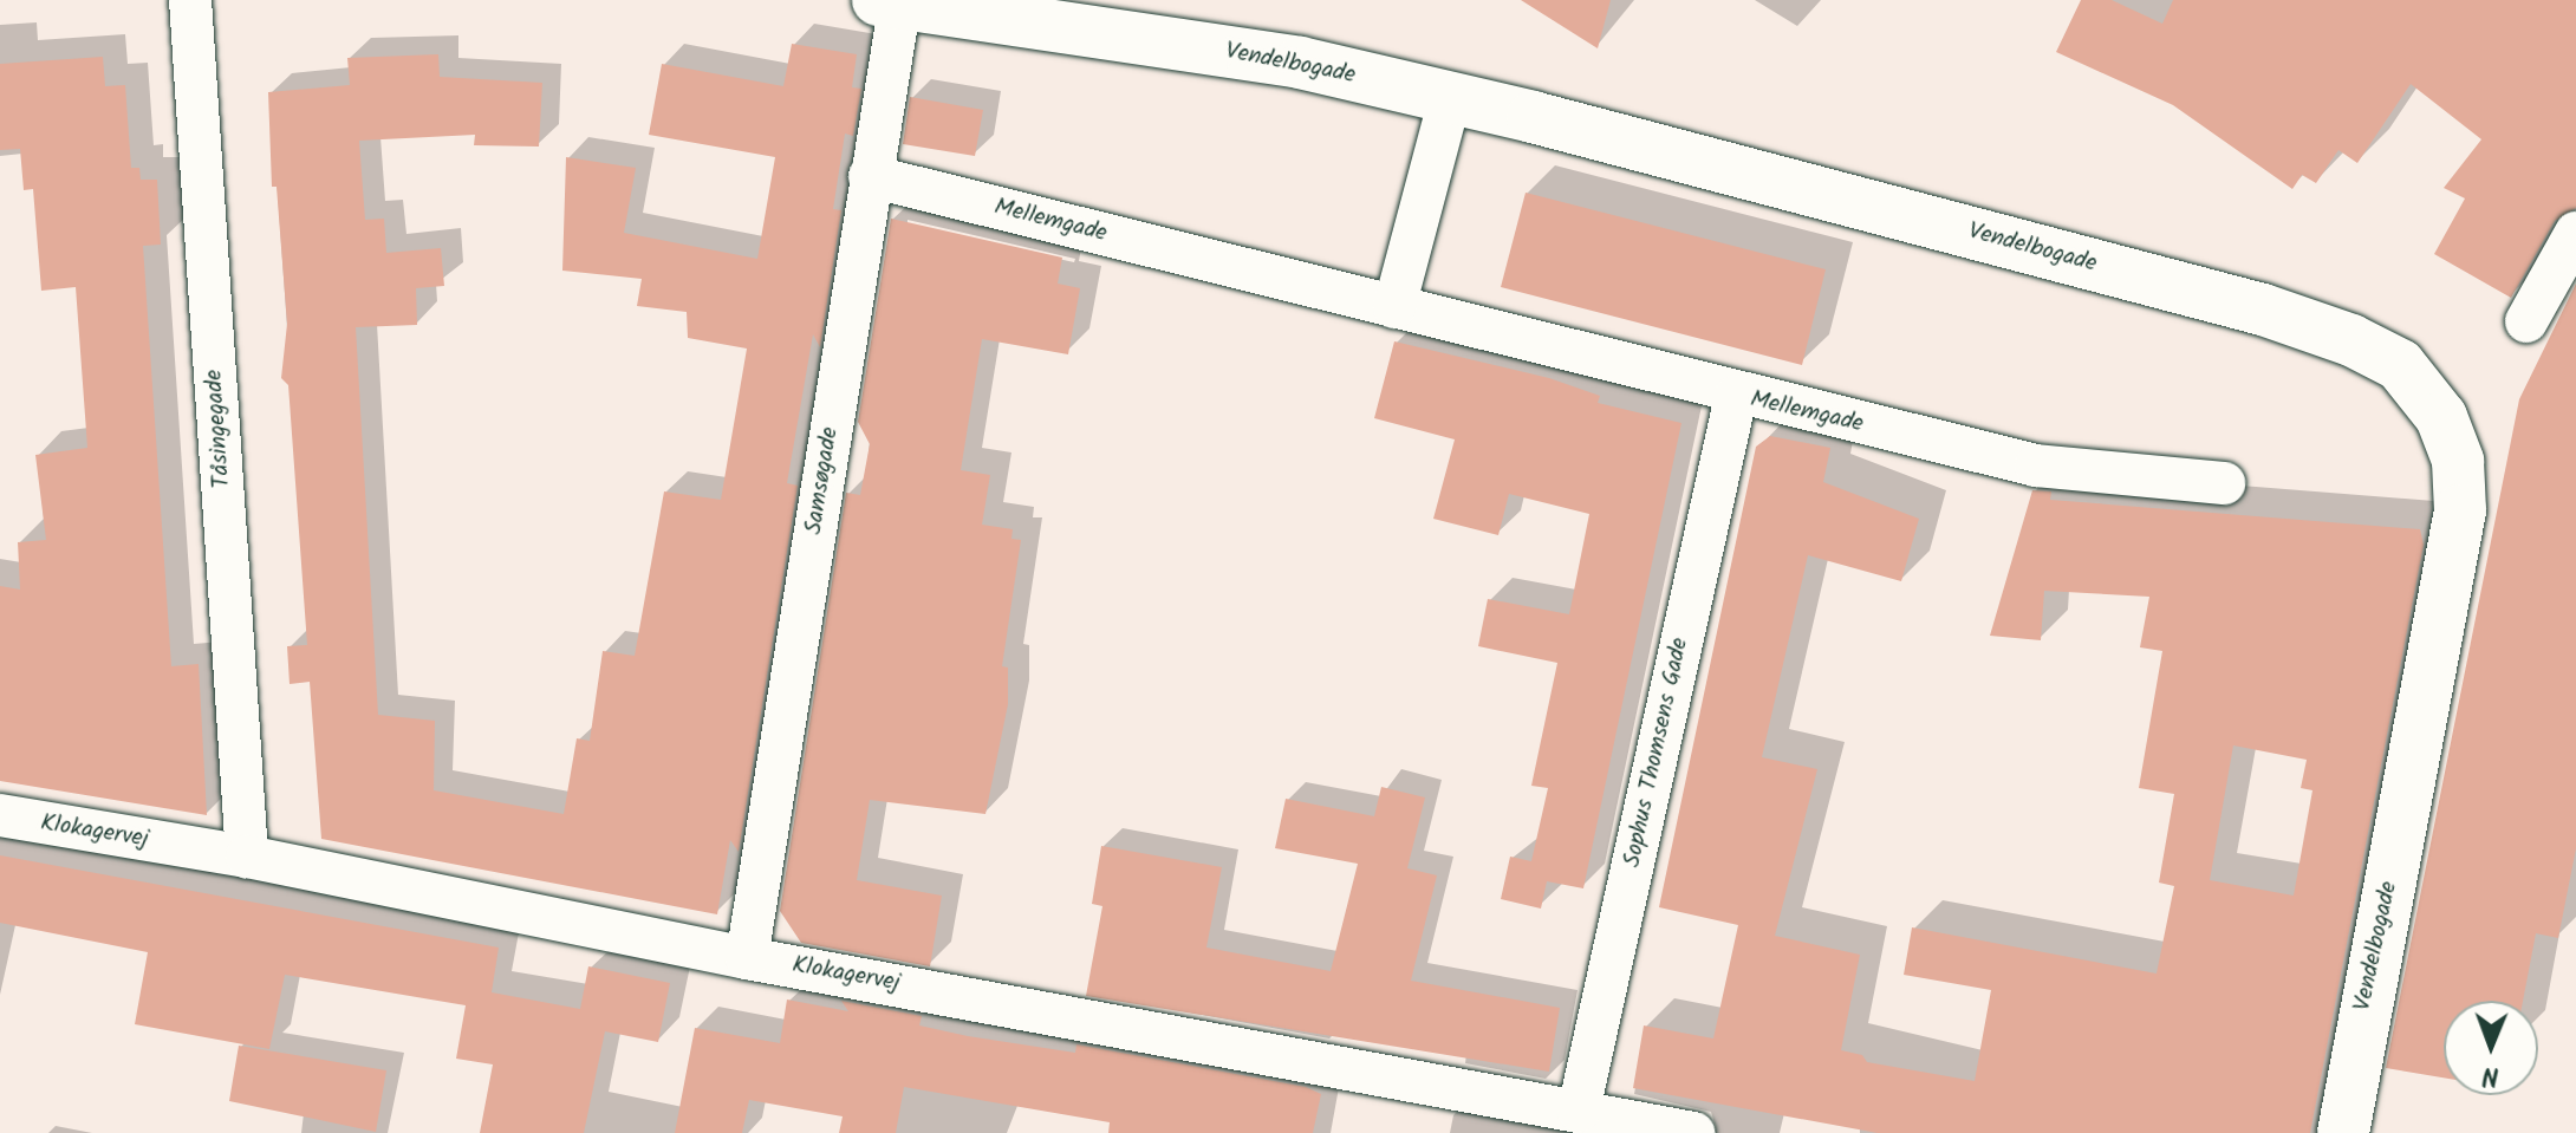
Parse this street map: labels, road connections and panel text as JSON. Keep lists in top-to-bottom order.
{
  "streets": {
    "street": [
      "Vendelbogade",
      "Mellemgade",
      "Tåsingegade",
      "Samsøgade",
      "Sophus Thomsens Gade",
      "Klokagervej"
    ]
  },
  "crossings": [
    ["Vendelbogade", "Samsøgade"],
    ["Mellemgade", "Samsøgade"],
    ["Mellemgade", "Sophus Thomsens Gade"],
    ["Tåsingegade", "Klokagervej"],
    ["Samsøgade", "Klokagervej"],
    ["Sophus Thomsens Gade", "Klokagervej"]
  ],
  "north": "bottom"
}
